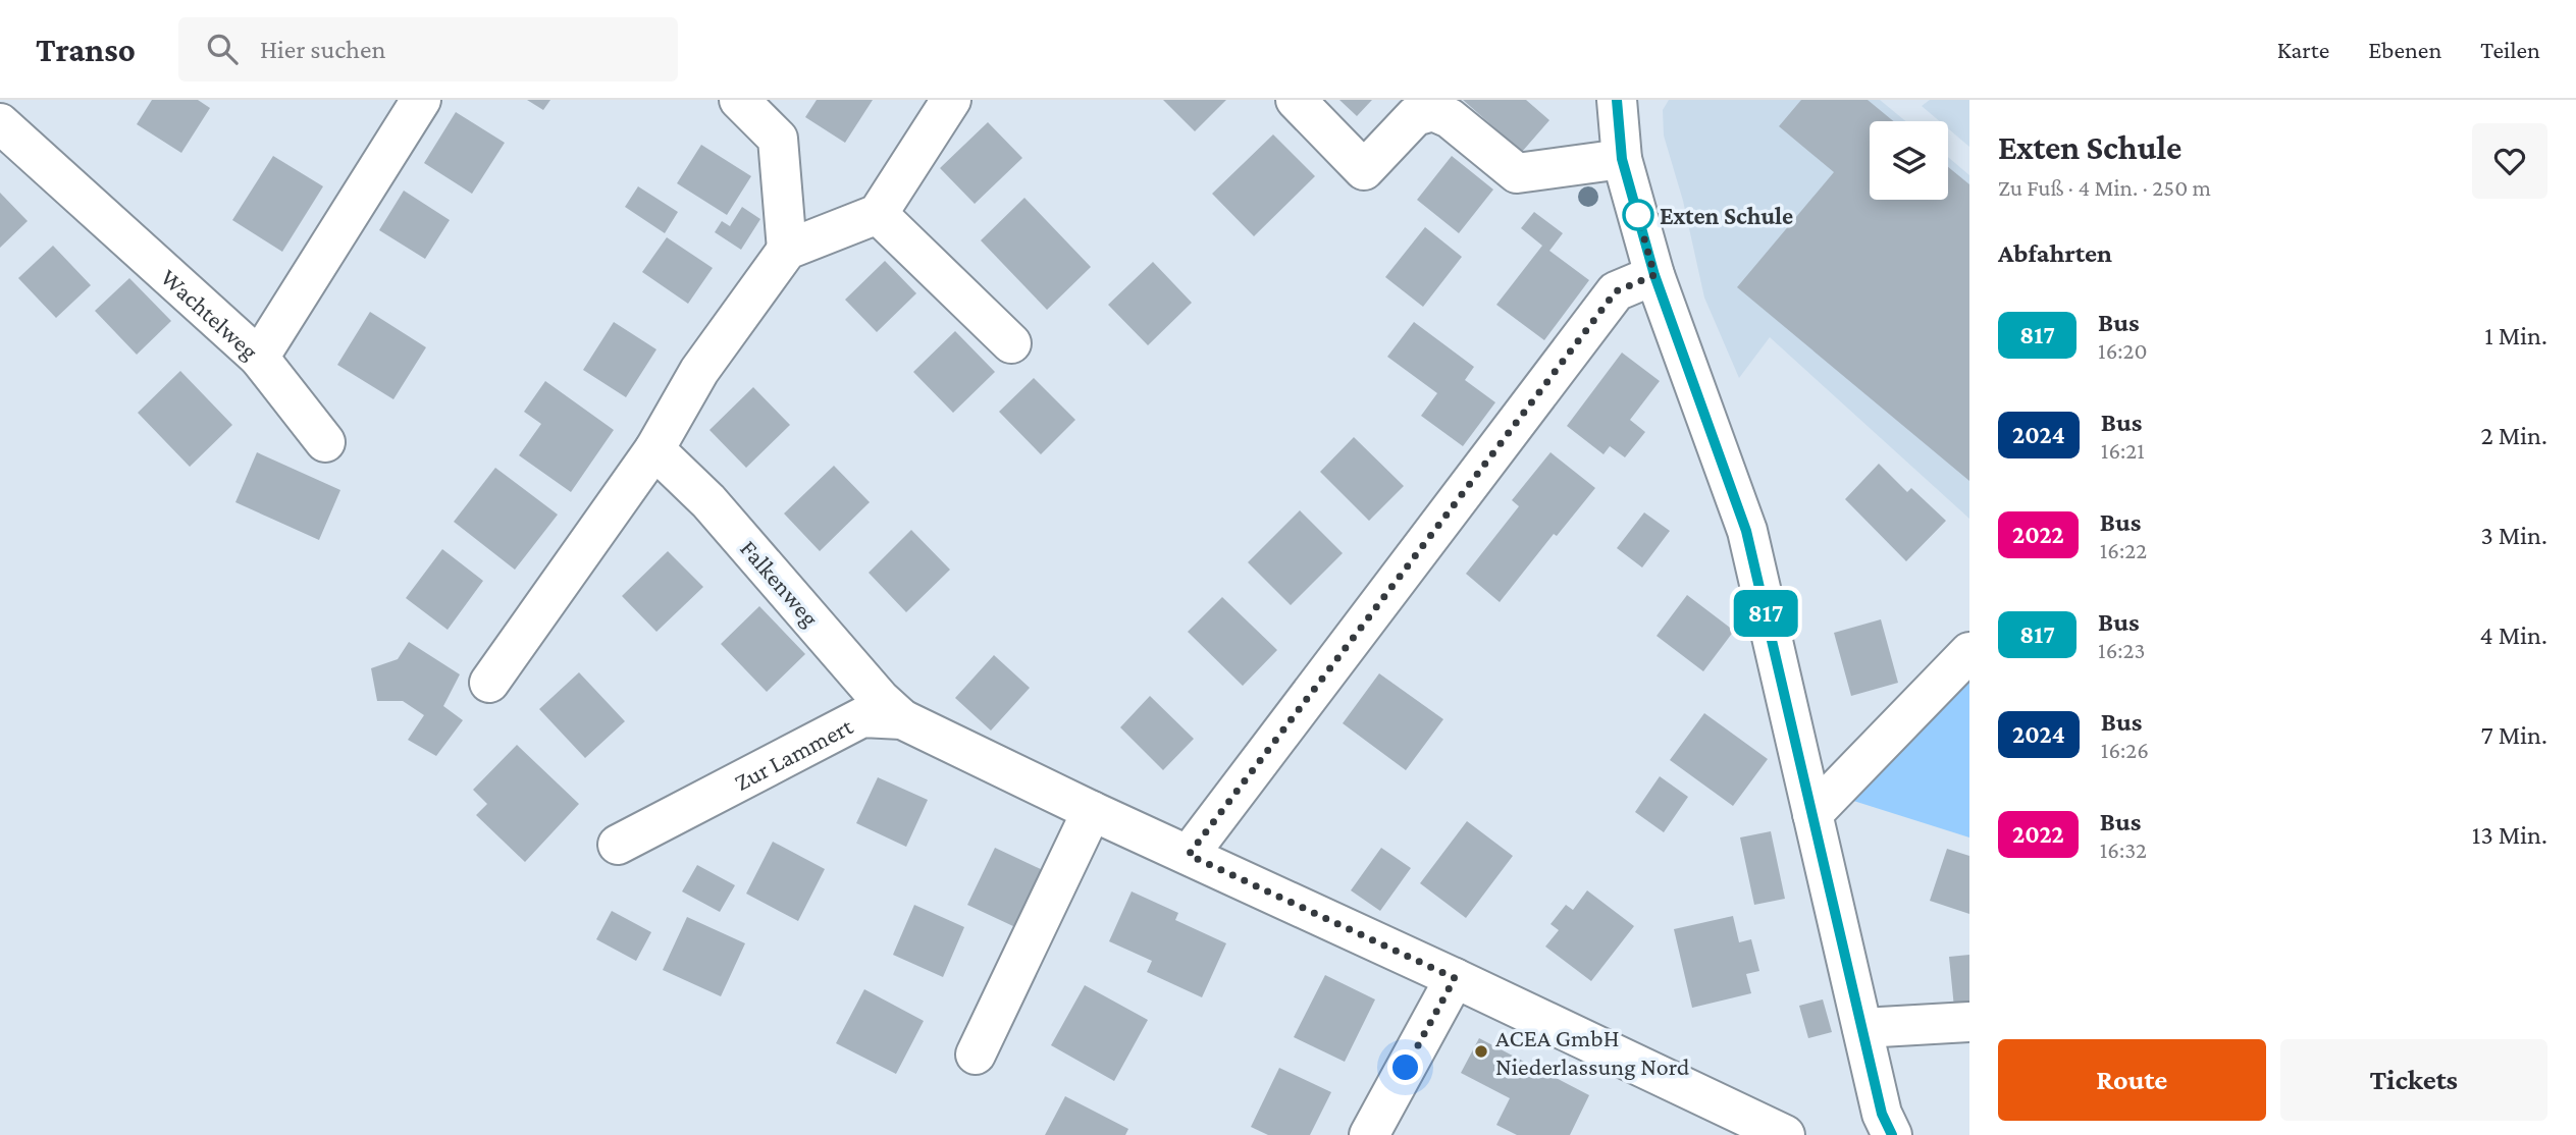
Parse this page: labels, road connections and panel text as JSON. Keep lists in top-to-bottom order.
{
  "streets": {
    "street": ["Wachtelweg", "Falkenweg", "Zur Lammert"]
  },
  "crossings": [
    ["Falkenweg", "Zur Lammert"]
  ],
  "places": ["Exten Schule", "ACEA GmbH Niederlassung Nord"],
  "lines": ["bus line 817"],
  "page": {
    "header": "Transo",
    "search": "Hier suchen",
    "nav": ["Karte", "Ebenen", "Teilen"],
    "on_map": "817",
    "heading": [
      ["Exten Schule", "Zu Fuß · 4 Min. · 250 m"],
      "Abfahrten"
    ],
    "list": [
      {
        "mark": "817",
        "name": "Bus",
        "note": "16:20",
        "value": "1 Min."
      },
      {
        "mark": "2024",
        "name": "Bus",
        "note": "16:21",
        "value": "2 Min."
      },
      {
        "mark": "2022",
        "name": "Bus",
        "note": "16:22",
        "value": "3 Min."
      },
      {
        "mark": "817",
        "name": "Bus",
        "note": "16:23",
        "value": "4 Min."
      },
      {
        "mark": "2024",
        "name": "Bus",
        "note": "16:26",
        "value": "7 Min."
      },
      {
        "mark": "2022",
        "name": "Bus",
        "note": "16:32",
        "value": "13 Min."
      }
    ],
    "buttons": ["Route", "Tickets"]
  }
}
